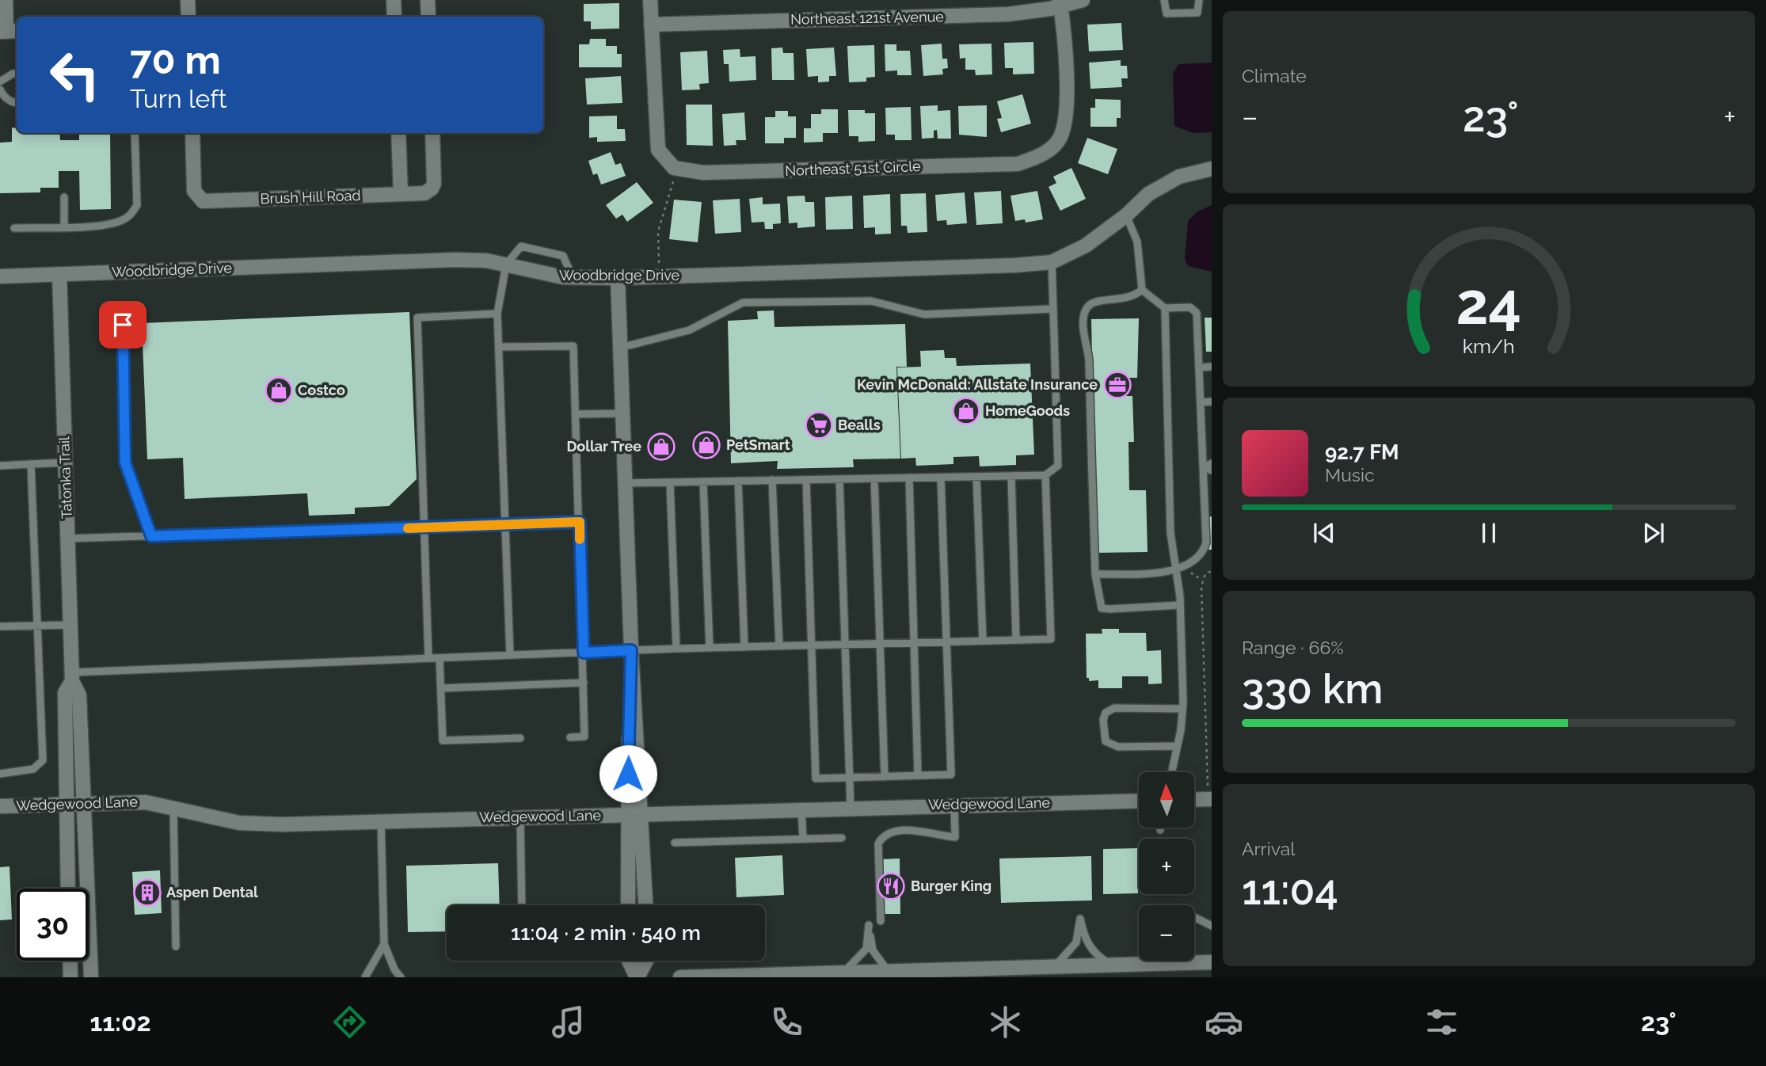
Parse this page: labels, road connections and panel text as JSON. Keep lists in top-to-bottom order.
{
  "streets": {
    "street": [
      "Northeast 121st Avenue",
      "Northeast 51st Circle",
      "Brush Hill Road",
      "Woodbridge Drive",
      "Tatonka Trail",
      "Wedgewood Lane"
    ]
  },
  "crossings": [
    ["Northeast 121st Avenue", "Northeast 51st Circle"],
    ["Woodbridge Drive", "Tatonka Trail"]
  ],
  "places": {
    "office": ["Kevin McDonald: Allstate Insurance"],
    "shop": [
      "Costco",
      "HomeGoods",
      "PetSmart",
      "Dollar Tree"
    ],
    "supermarket": ["Bealls"],
    "restaurant": ["Burger King"],
    "building": ["Aspen Dental"]
  },
  "north": "top",
  "page": {
    "tile": [
      "Climate",
      ["Range · 66%", "330 km"],
      ["Arrival", "11:04"]
    ],
    "turn": ["70 m", "Turn left"],
    "heat": ["−", "23°", "+"],
    "song": ["92.7 FM", "Music"],
    "map_buttons": ["+", "−"],
    "limit": "30",
    "trip": "11:04 · 2 min · 540 m",
    "tabs": ["11:02", "23°"],
    "gauge": ["24", "km/h"]
  }
}
